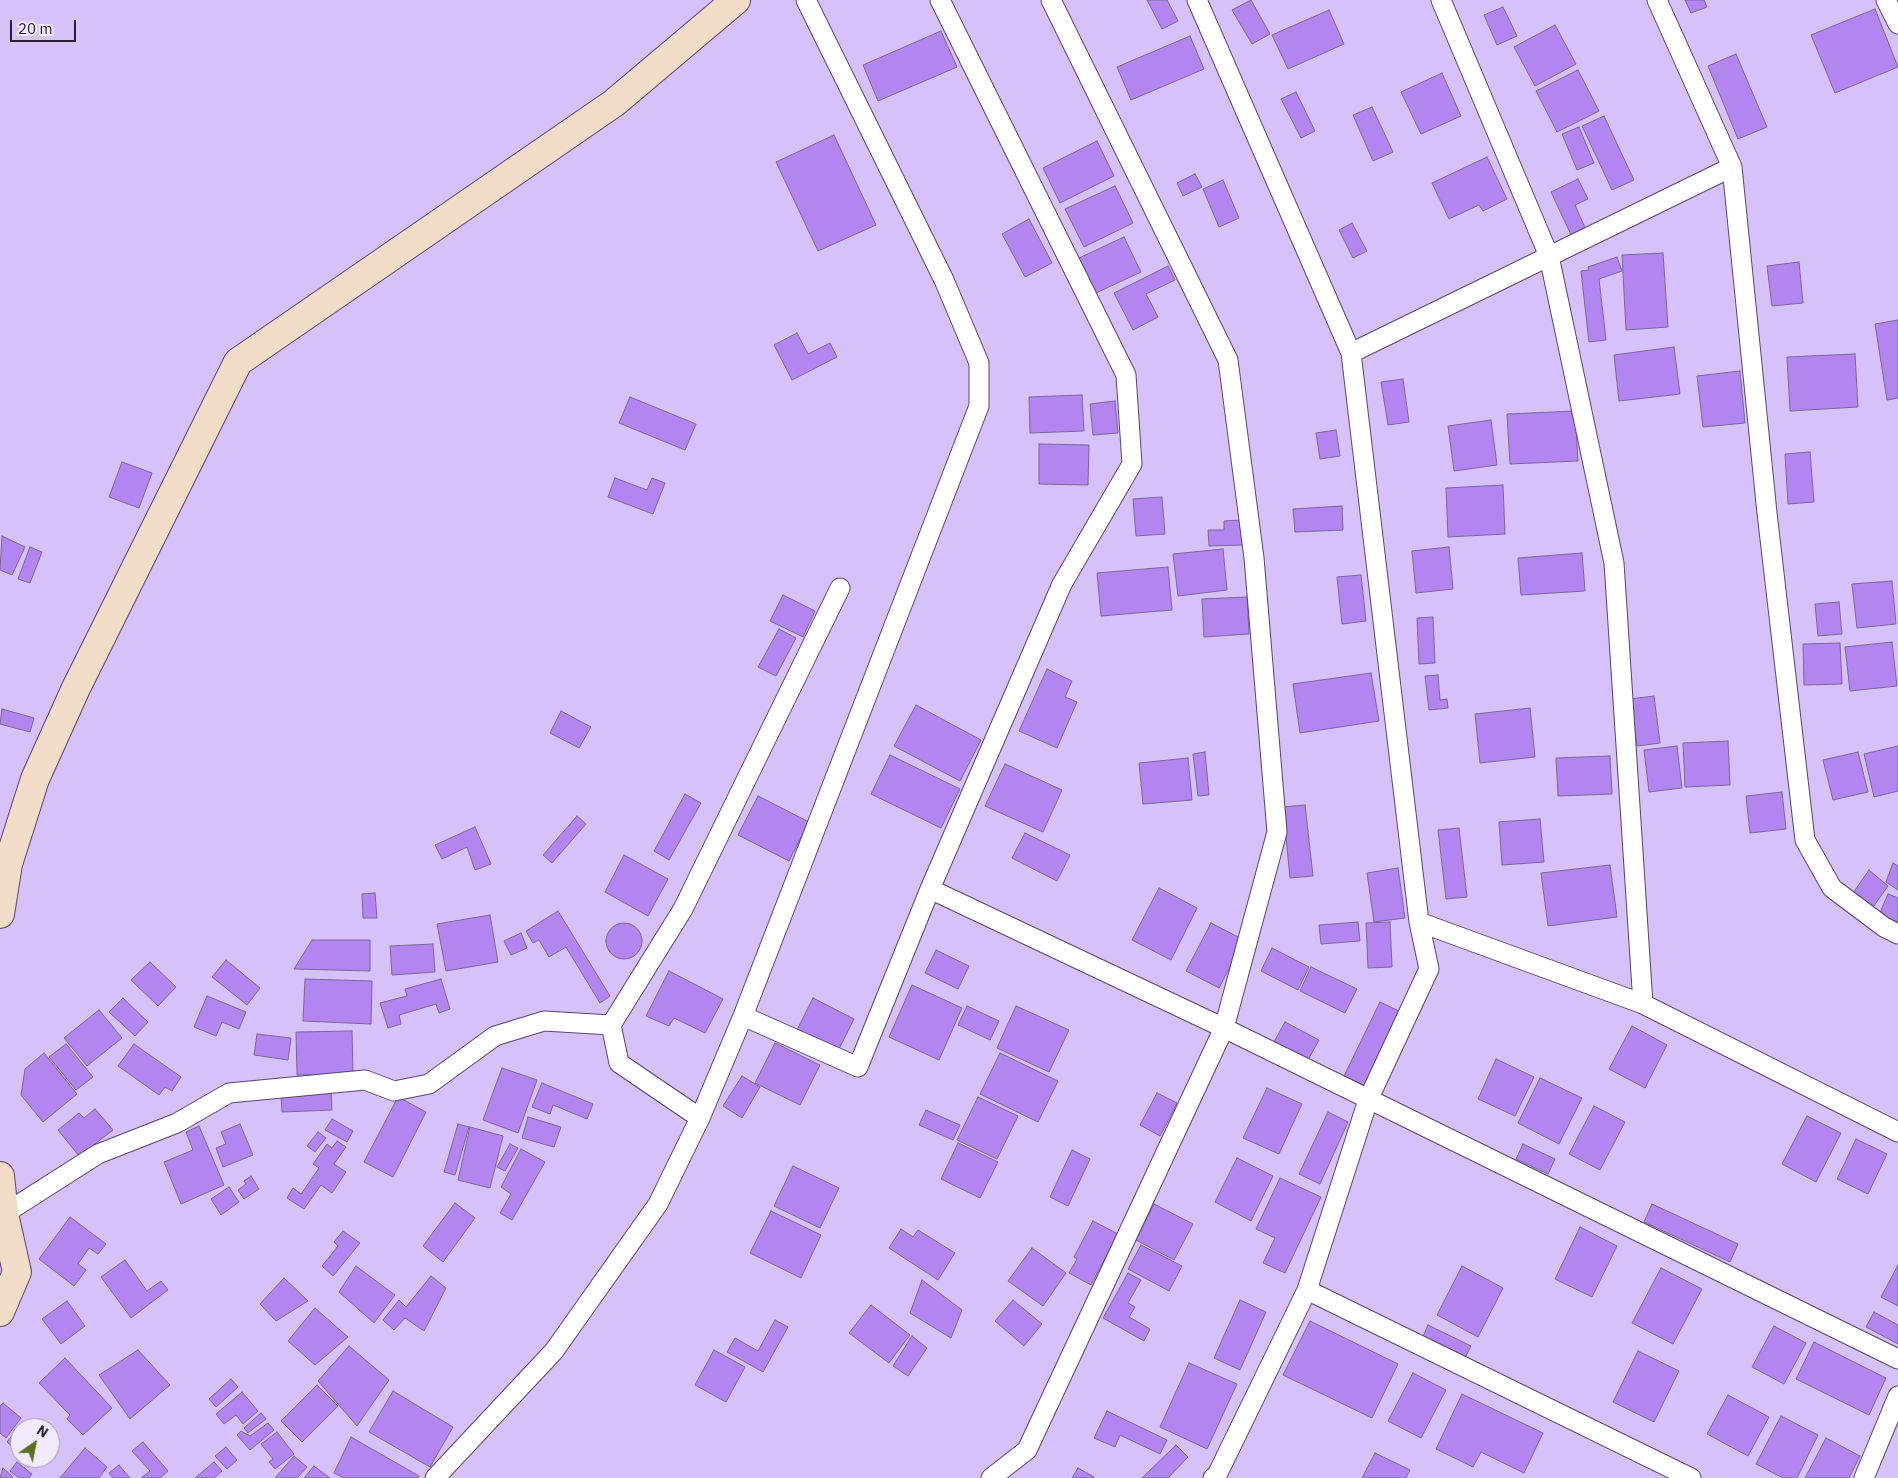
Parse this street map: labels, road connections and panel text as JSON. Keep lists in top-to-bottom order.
{
  "scale_bar": "20 m",
  "north": "top right"
}
